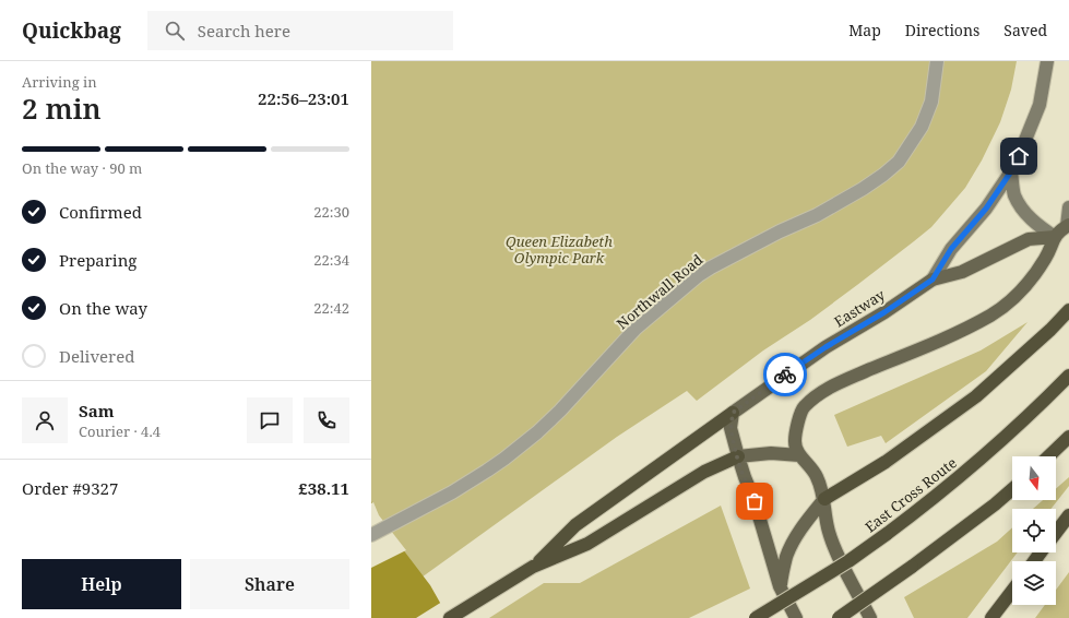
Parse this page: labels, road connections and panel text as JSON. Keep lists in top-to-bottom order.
{
  "streets": {
    "highway": ["East Cross Route"],
    "main road": ["Eastway"],
    "street": ["Northwall Road"]
  },
  "parks": ["Queen Elizabeth Olympic Park"],
  "north": "bottom",
  "page": {
    "header": "Quickbag",
    "search": "Search here",
    "nav": ["Map", "Directions", "Saved"],
    "heading": ["2 min", "Arriving in", "22:56–23:01"],
    "panel": [
      "Sam",
      "Courier · 4.4",
      "Order #9327",
      "£38.11"
    ],
    "bar": "On the way · 90 m",
    "list": [
      ["Confirmed", "22:30"],
      ["Preparing", "22:34"],
      ["On the way", "22:42"],
      "Delivered"
    ],
    "buttons": ["Help", "Share"]
  }
}
